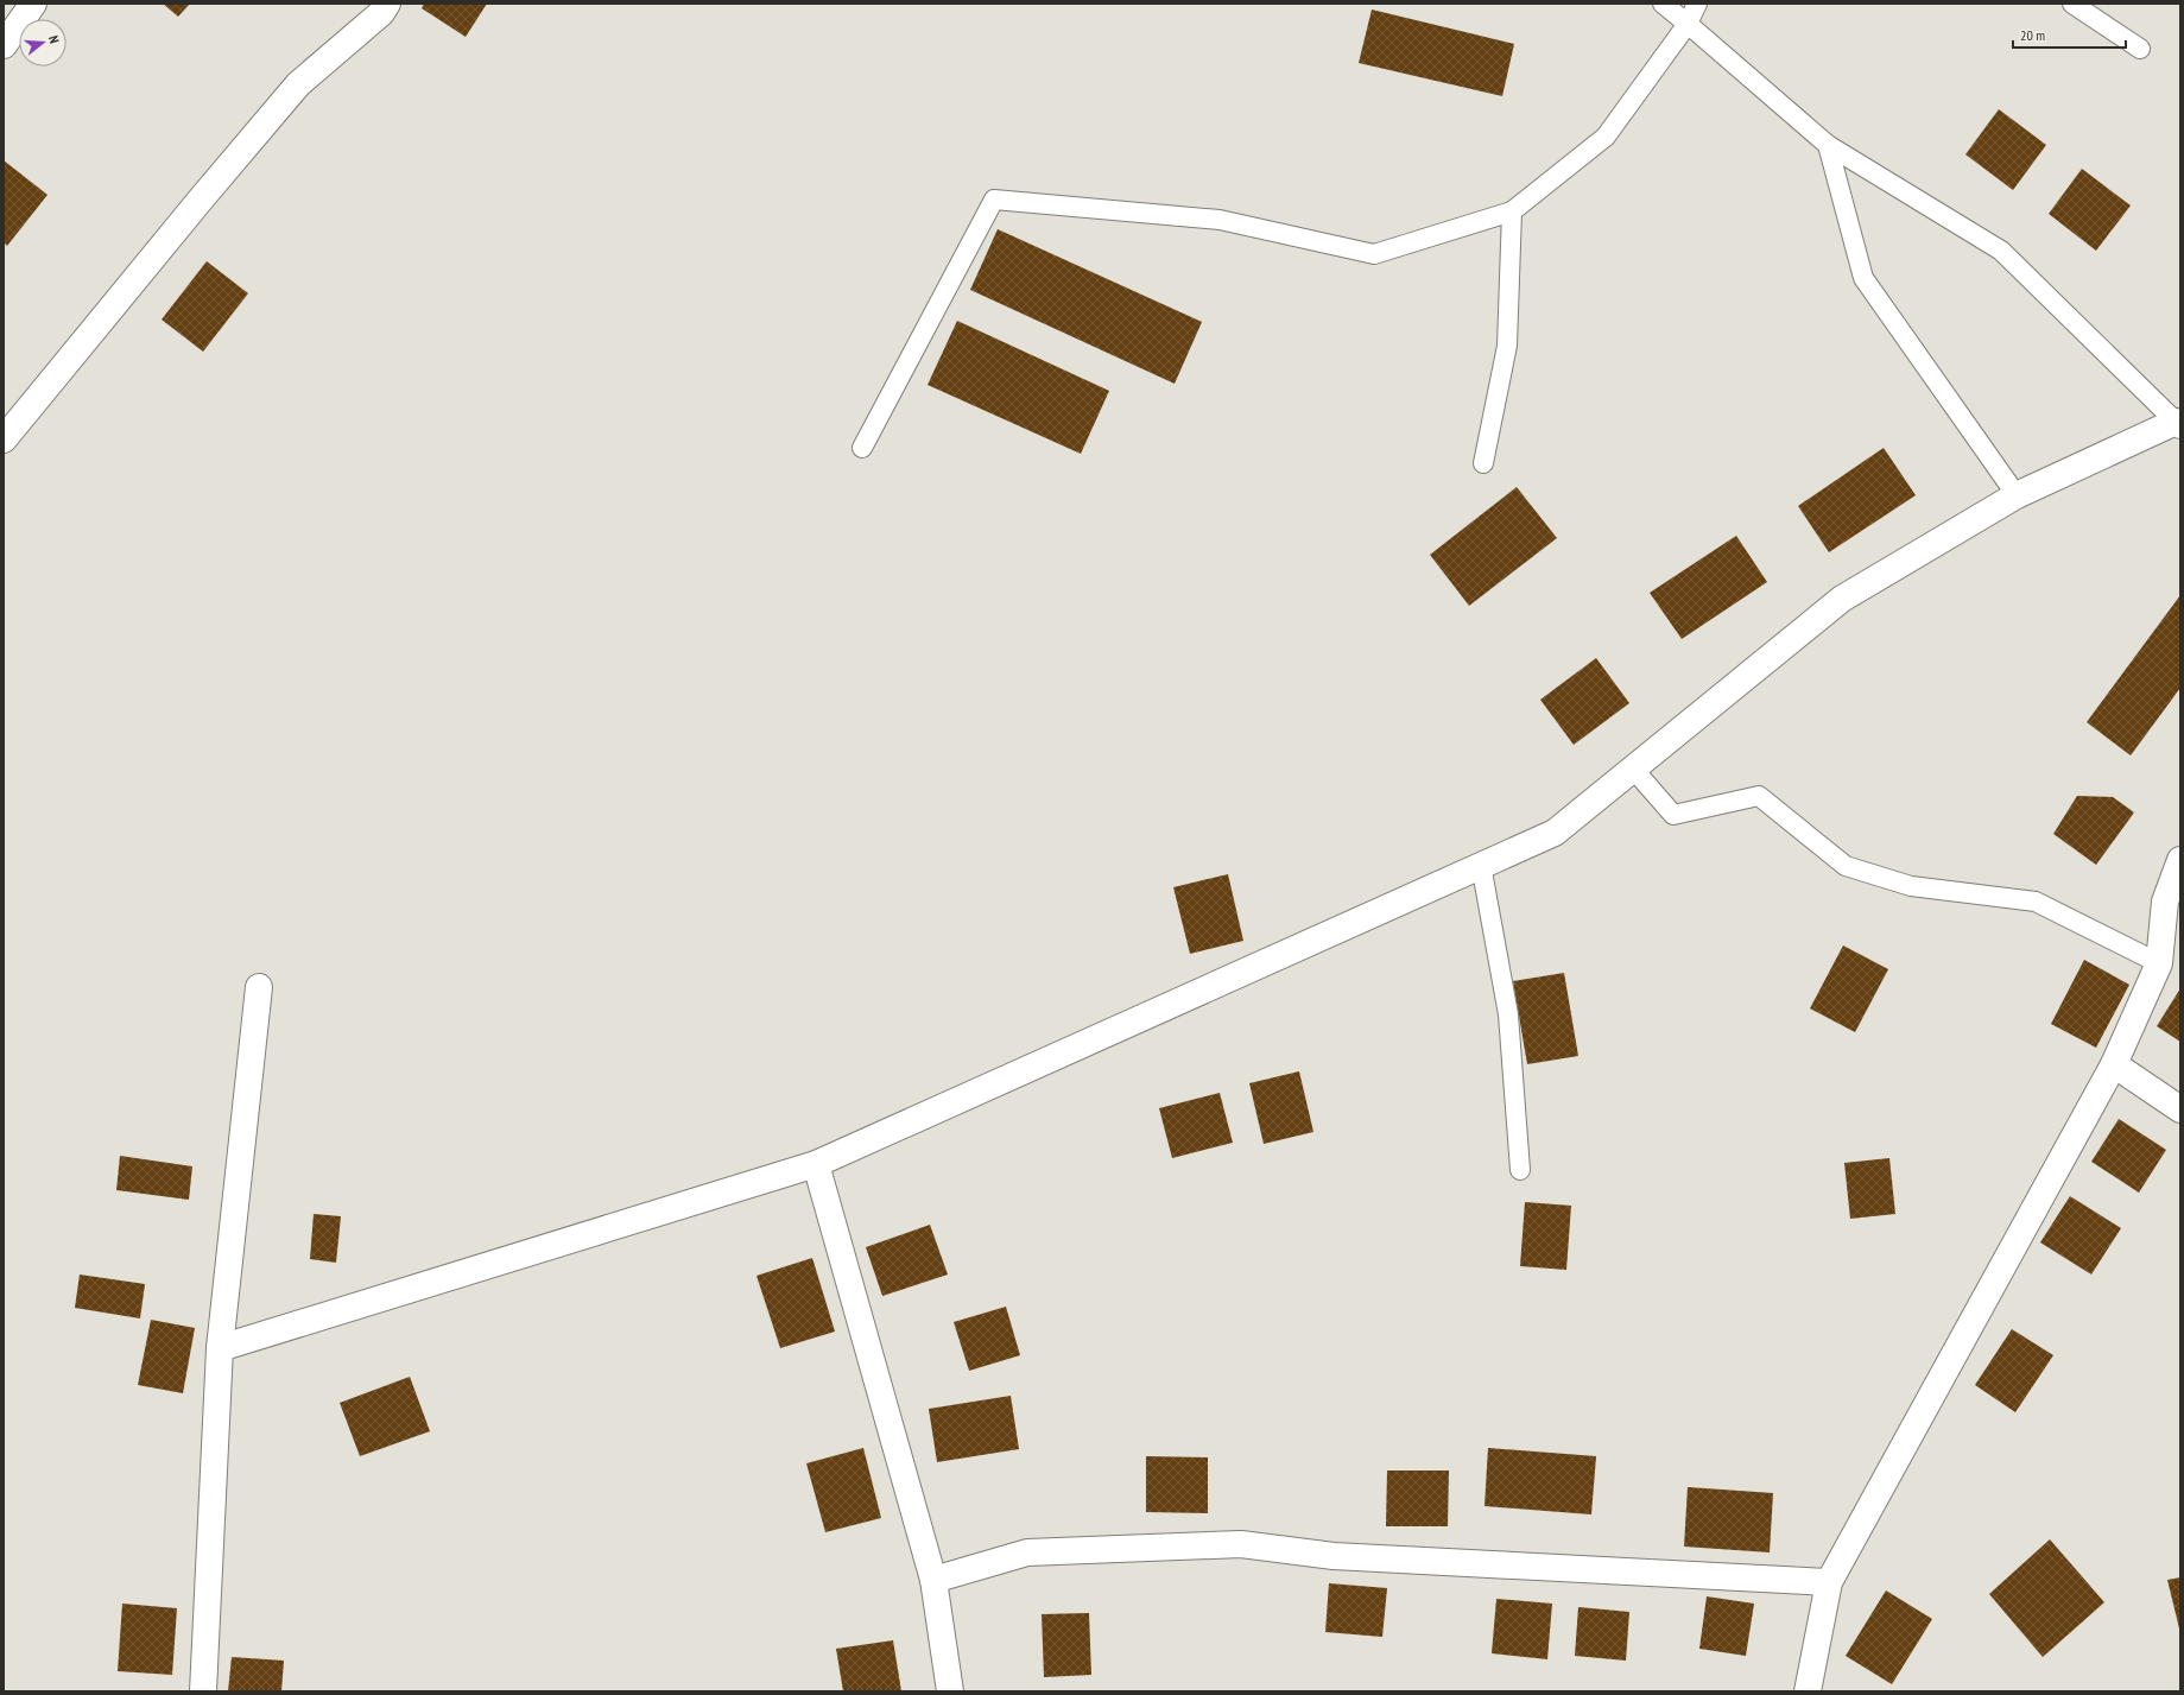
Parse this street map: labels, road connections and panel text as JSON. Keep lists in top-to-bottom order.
{
  "scale_bar": "20 m",
  "north": "right"
}
